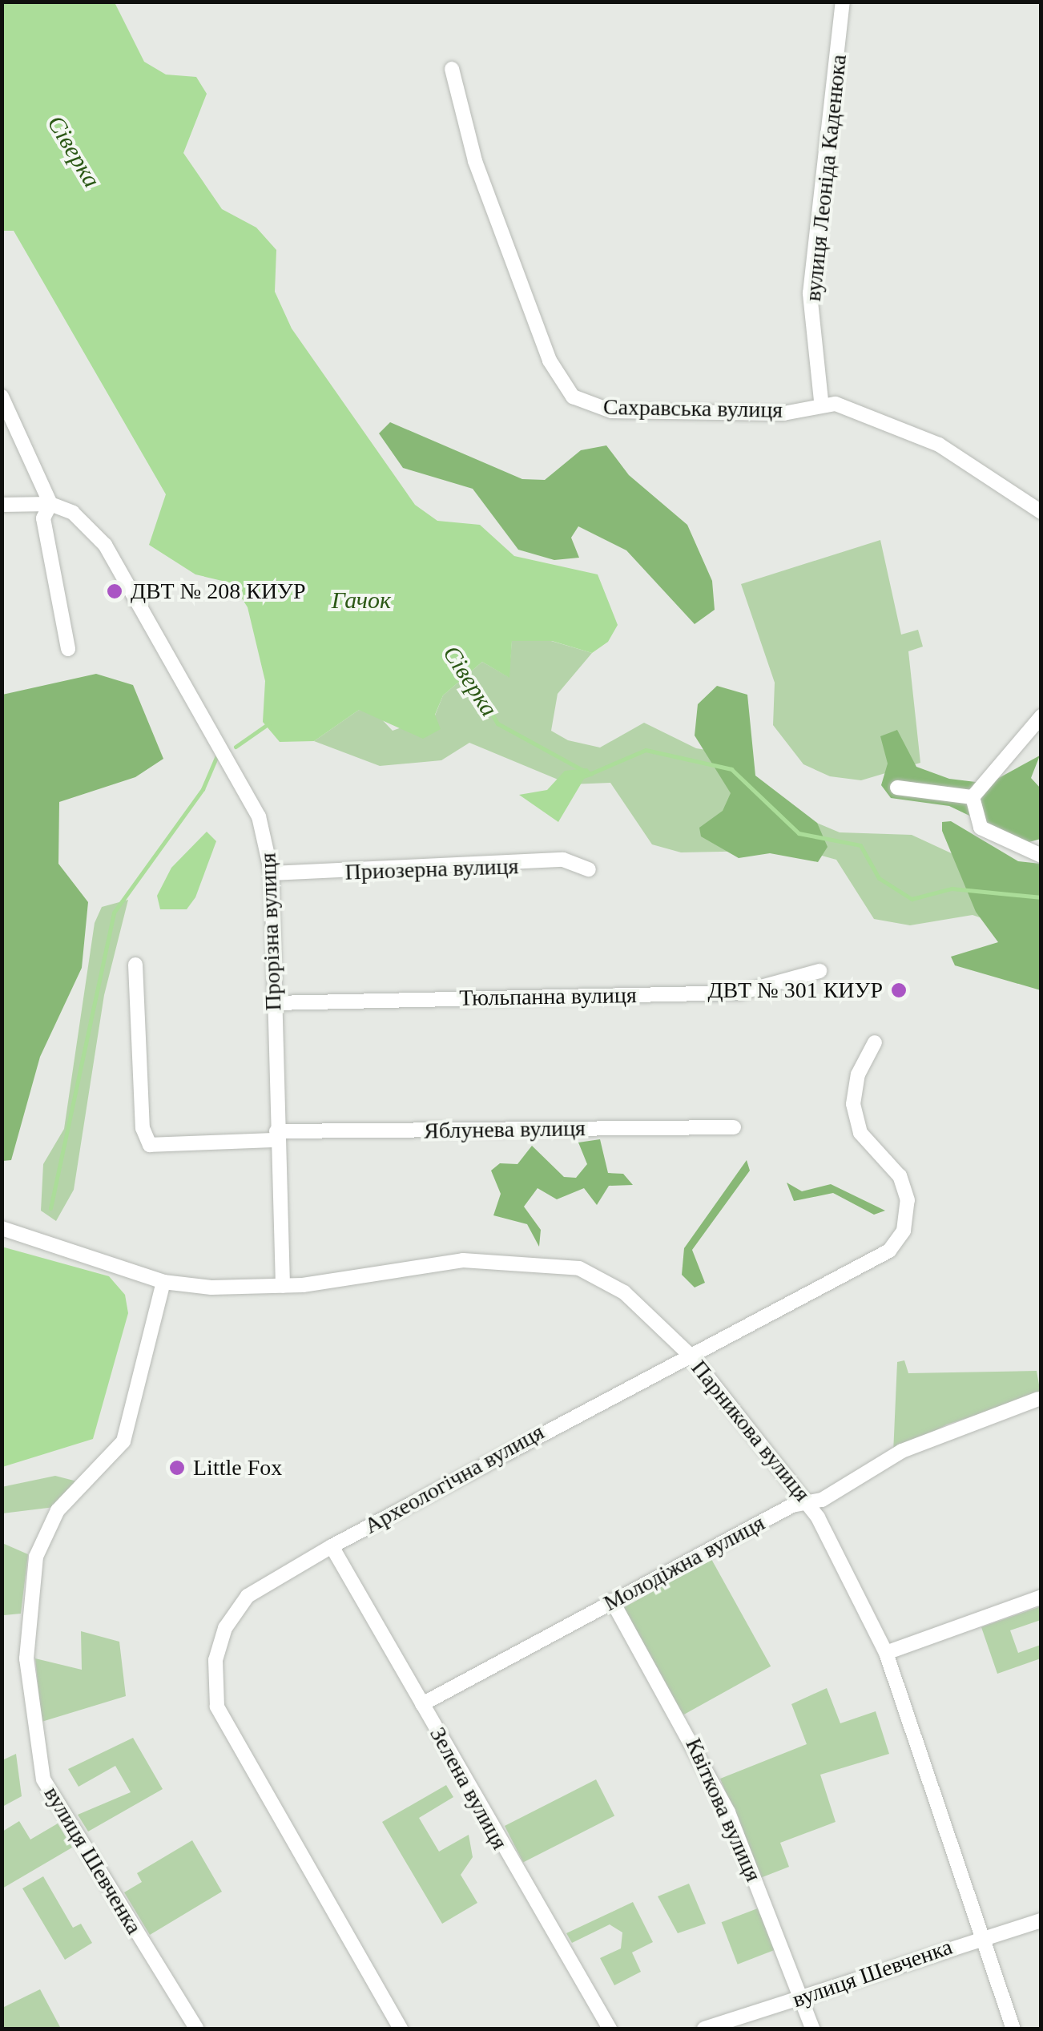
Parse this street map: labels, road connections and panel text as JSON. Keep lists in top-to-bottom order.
{
  "streets": {
    "street": [
      "вулиця Леоніда Каденюка",
      "Сахравська вулиця",
      "Приозерна вулиця",
      "Прорізна вулиця",
      "Тюльпанна вулиця",
      "Яблунева вулиця",
      "Парникова вулиця",
      "Археологічна вулиця",
      "Молодіжна вулиця",
      "Зелена вулиця",
      "Квіткова вулиця",
      "вулиця Шевченка"
    ]
  },
  "crossings": [
    ["вулиця Леоніда Каденюка", "Сахравська вулиця"],
    ["Приозерна вулиця", "Прорізна вулиця"],
    ["Прорізна вулиця", "Тюльпанна вулиця"],
    ["Прорізна вулиця", "Яблунева вулиця"],
    ["Прорізна вулиця", "Парникова вулиця"],
    ["Парникова вулиця", "Археологічна вулиця"],
    ["Парникова вулиця", "Молодіжна вулиця"],
    ["Парникова вулиця", "вулиця Шевченка"],
    ["Археологічна вулиця", "Зелена вулиця"],
    ["Молодіжна вулиця", "Зелена вулиця"],
    ["Молодіжна вулиця", "Квіткова вулиця"],
    ["Квіткова вулиця", "вулиця Шевченка"]
  ],
  "water": ["Сіверка", "Гачок"],
  "places": ["ДВТ № 208 КИУР", "ДВТ № 301 КИУР", "Little Fox"]
}
